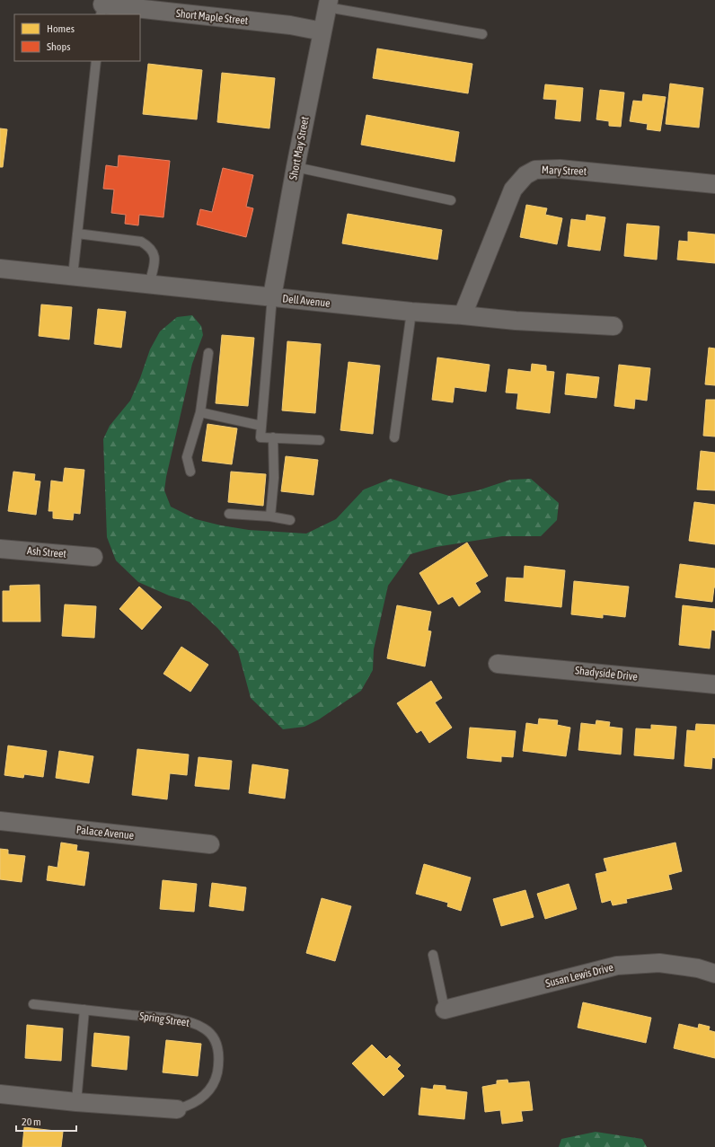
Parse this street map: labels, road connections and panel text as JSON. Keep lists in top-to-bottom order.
{
  "streets": {
    "street": [
      "Short Maple Street",
      "Short May Street",
      "Mary Street",
      "Dell Avenue",
      "Ash Street",
      "Shadyside Drive",
      "Palace Avenue",
      "Susan Lewis Drive",
      "Spring Street"
    ]
  },
  "crossings": [
    ["Short Maple Street", "Short May Street"],
    ["Short May Street", "Dell Avenue"],
    ["Mary Street", "Dell Avenue"]
  ],
  "legend": ["Homes", "Shops"],
  "scale_bar": "20 m"
}
